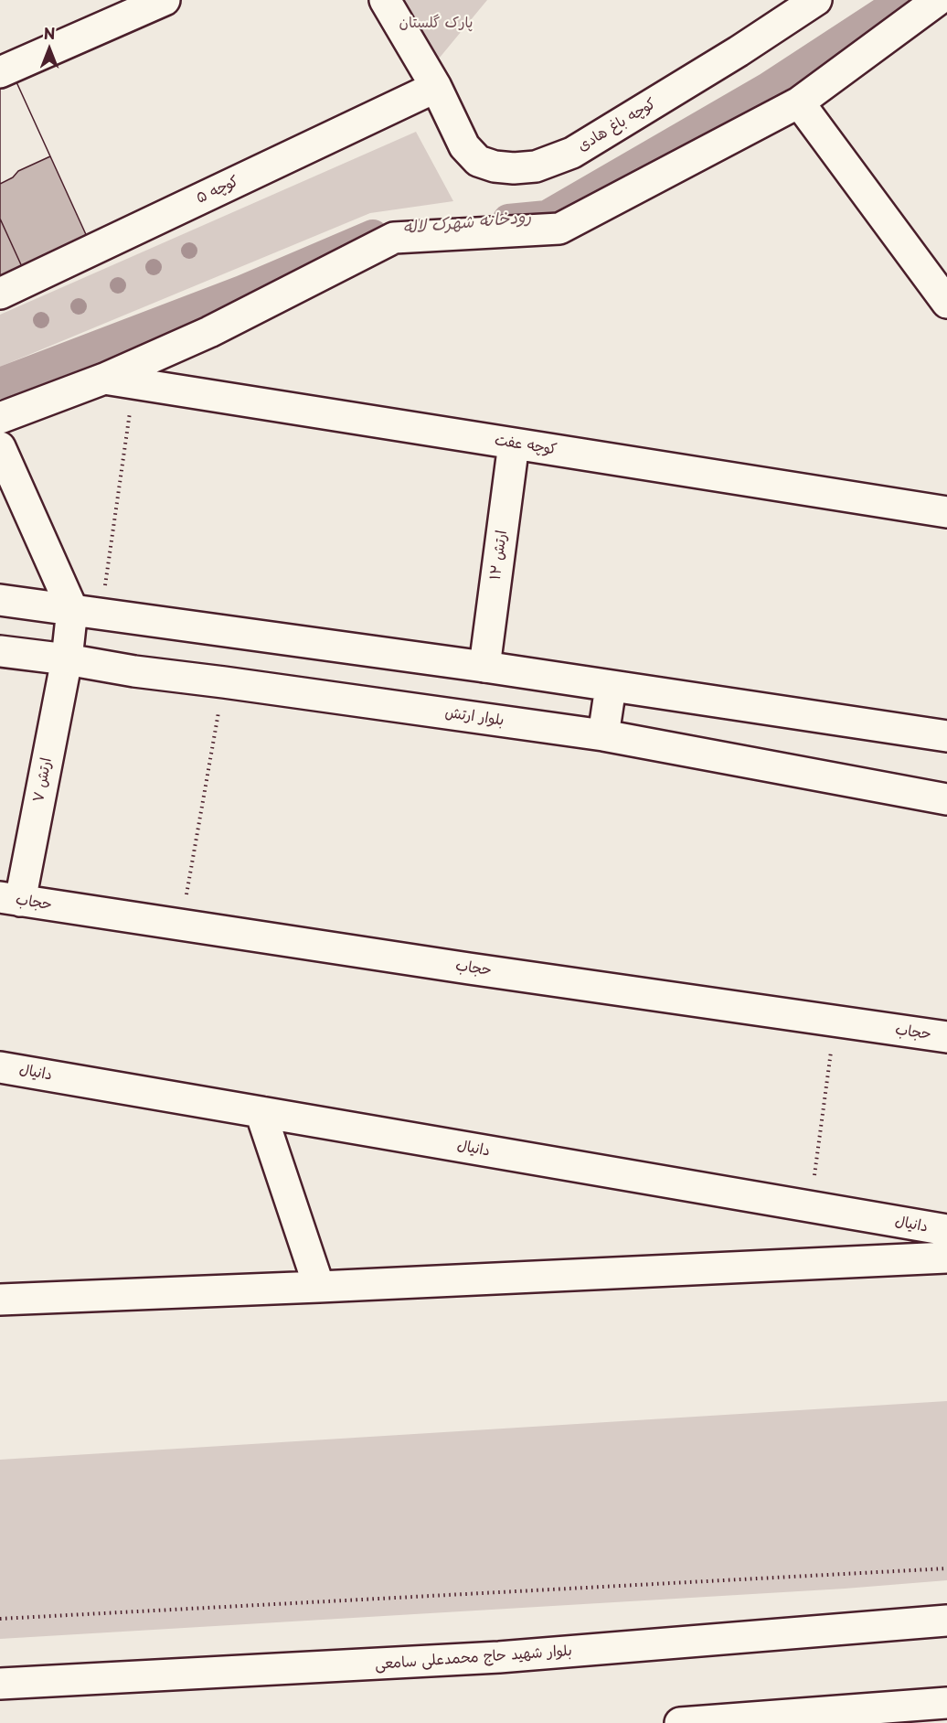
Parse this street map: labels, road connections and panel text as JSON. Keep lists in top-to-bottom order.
{
  "streets": {
    "street": [
      "کوچه باغ هادی",
      "کوچه ۵",
      "کوچه عفت",
      "ارتش ۱۲",
      "بلوار ارتش",
      "ارتش ۷",
      "حجاب",
      "دانیال",
      "بلوار شهید حاج محمدعلی سامعی"
    ]
  },
  "crossings": [
    ["کوچه باغ هادی", "کوچه ۵"],
    ["کوچه عفت", "ارتش ۱۲"],
    ["بلوار ارتش", "ارتش ۷"],
    ["ارتش ۷", "حجاب"]
  ],
  "water": ["رودخانه شهرک لاله"],
  "parks": ["پارک گلستان"],
  "north": "top"
}
